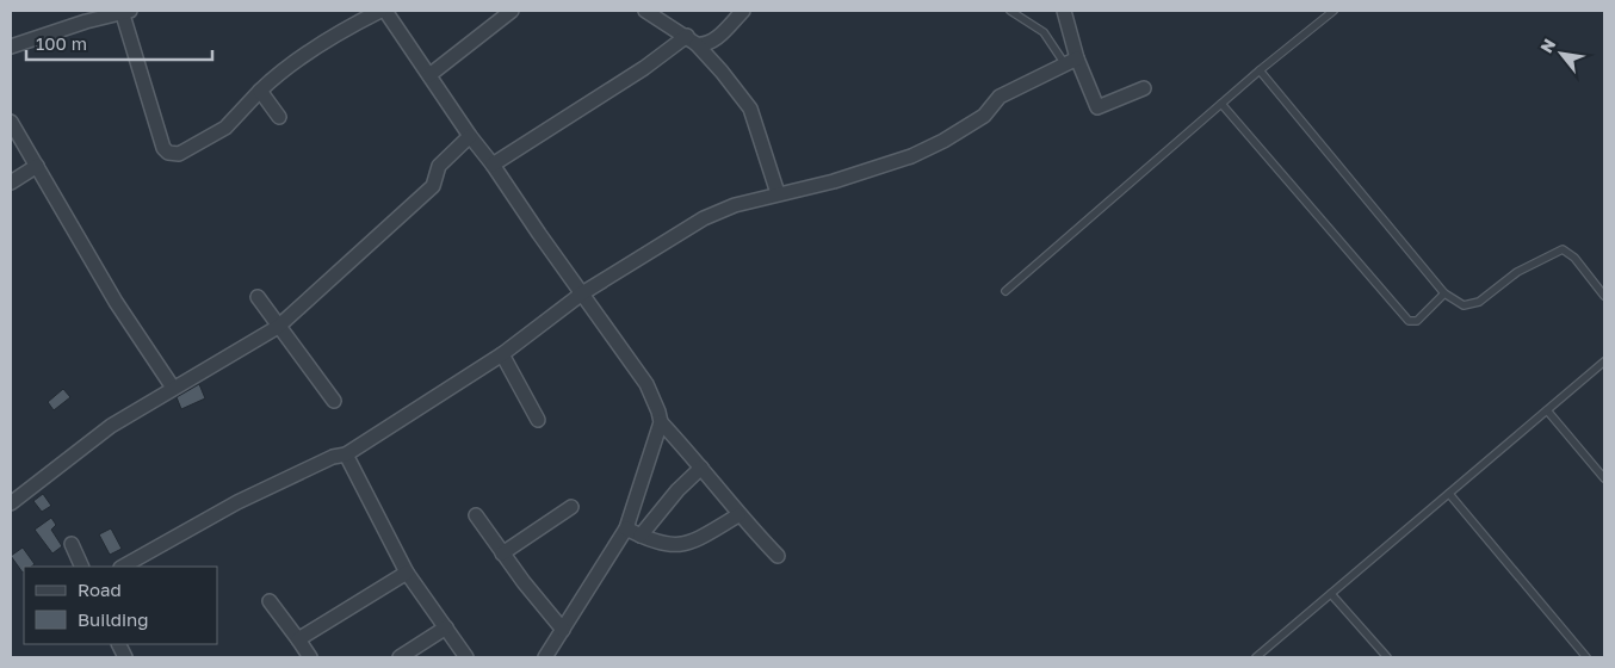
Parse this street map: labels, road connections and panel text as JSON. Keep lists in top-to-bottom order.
{
  "legend": ["Road", "Building"],
  "scale_bar": "100 m",
  "north": "top left"
}
